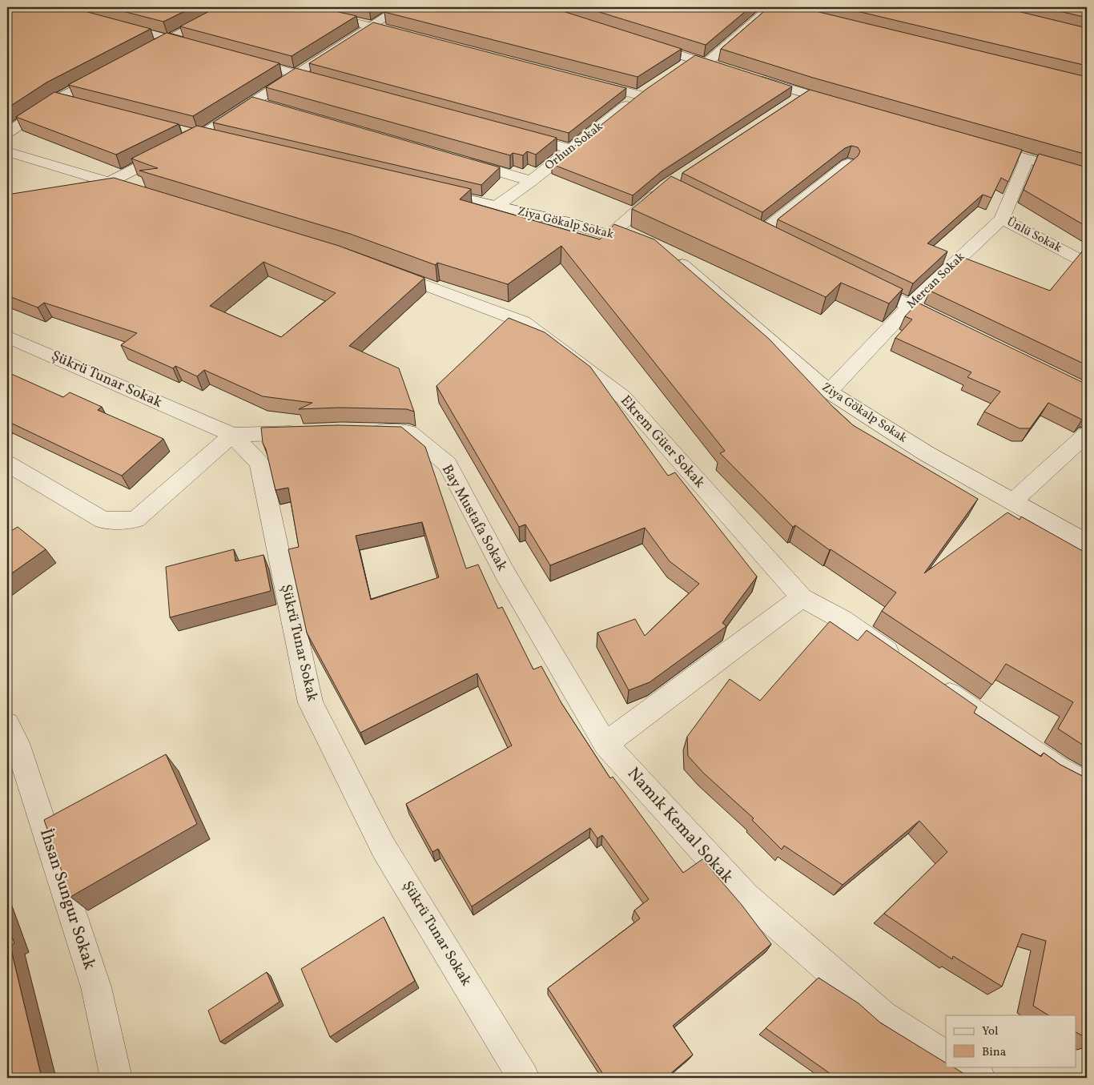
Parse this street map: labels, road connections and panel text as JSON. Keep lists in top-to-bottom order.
{
  "streets": {
    "street": [
      "Orhun Sokak",
      "Ziya Gökalp Sokak",
      "Ünlü Sokak",
      "Mercan Sokak",
      "Şükrü Tunar Sokak",
      "Ekrem Güer Sokak",
      "Bay Mustafa Sokak",
      "Namık Kemal Sokak",
      "İhsan Sungur Sokak"
    ]
  },
  "crossings": [
    ["Orhun Sokak", "Ziya Gökalp Sokak"],
    ["Ziya Gökalp Sokak", "Mercan Sokak"],
    ["Ünlü Sokak", "Mercan Sokak"],
    ["Bay Mustafa Sokak", "Namık Kemal Sokak"]
  ],
  "legend": ["Yol", "Bina"]
}
